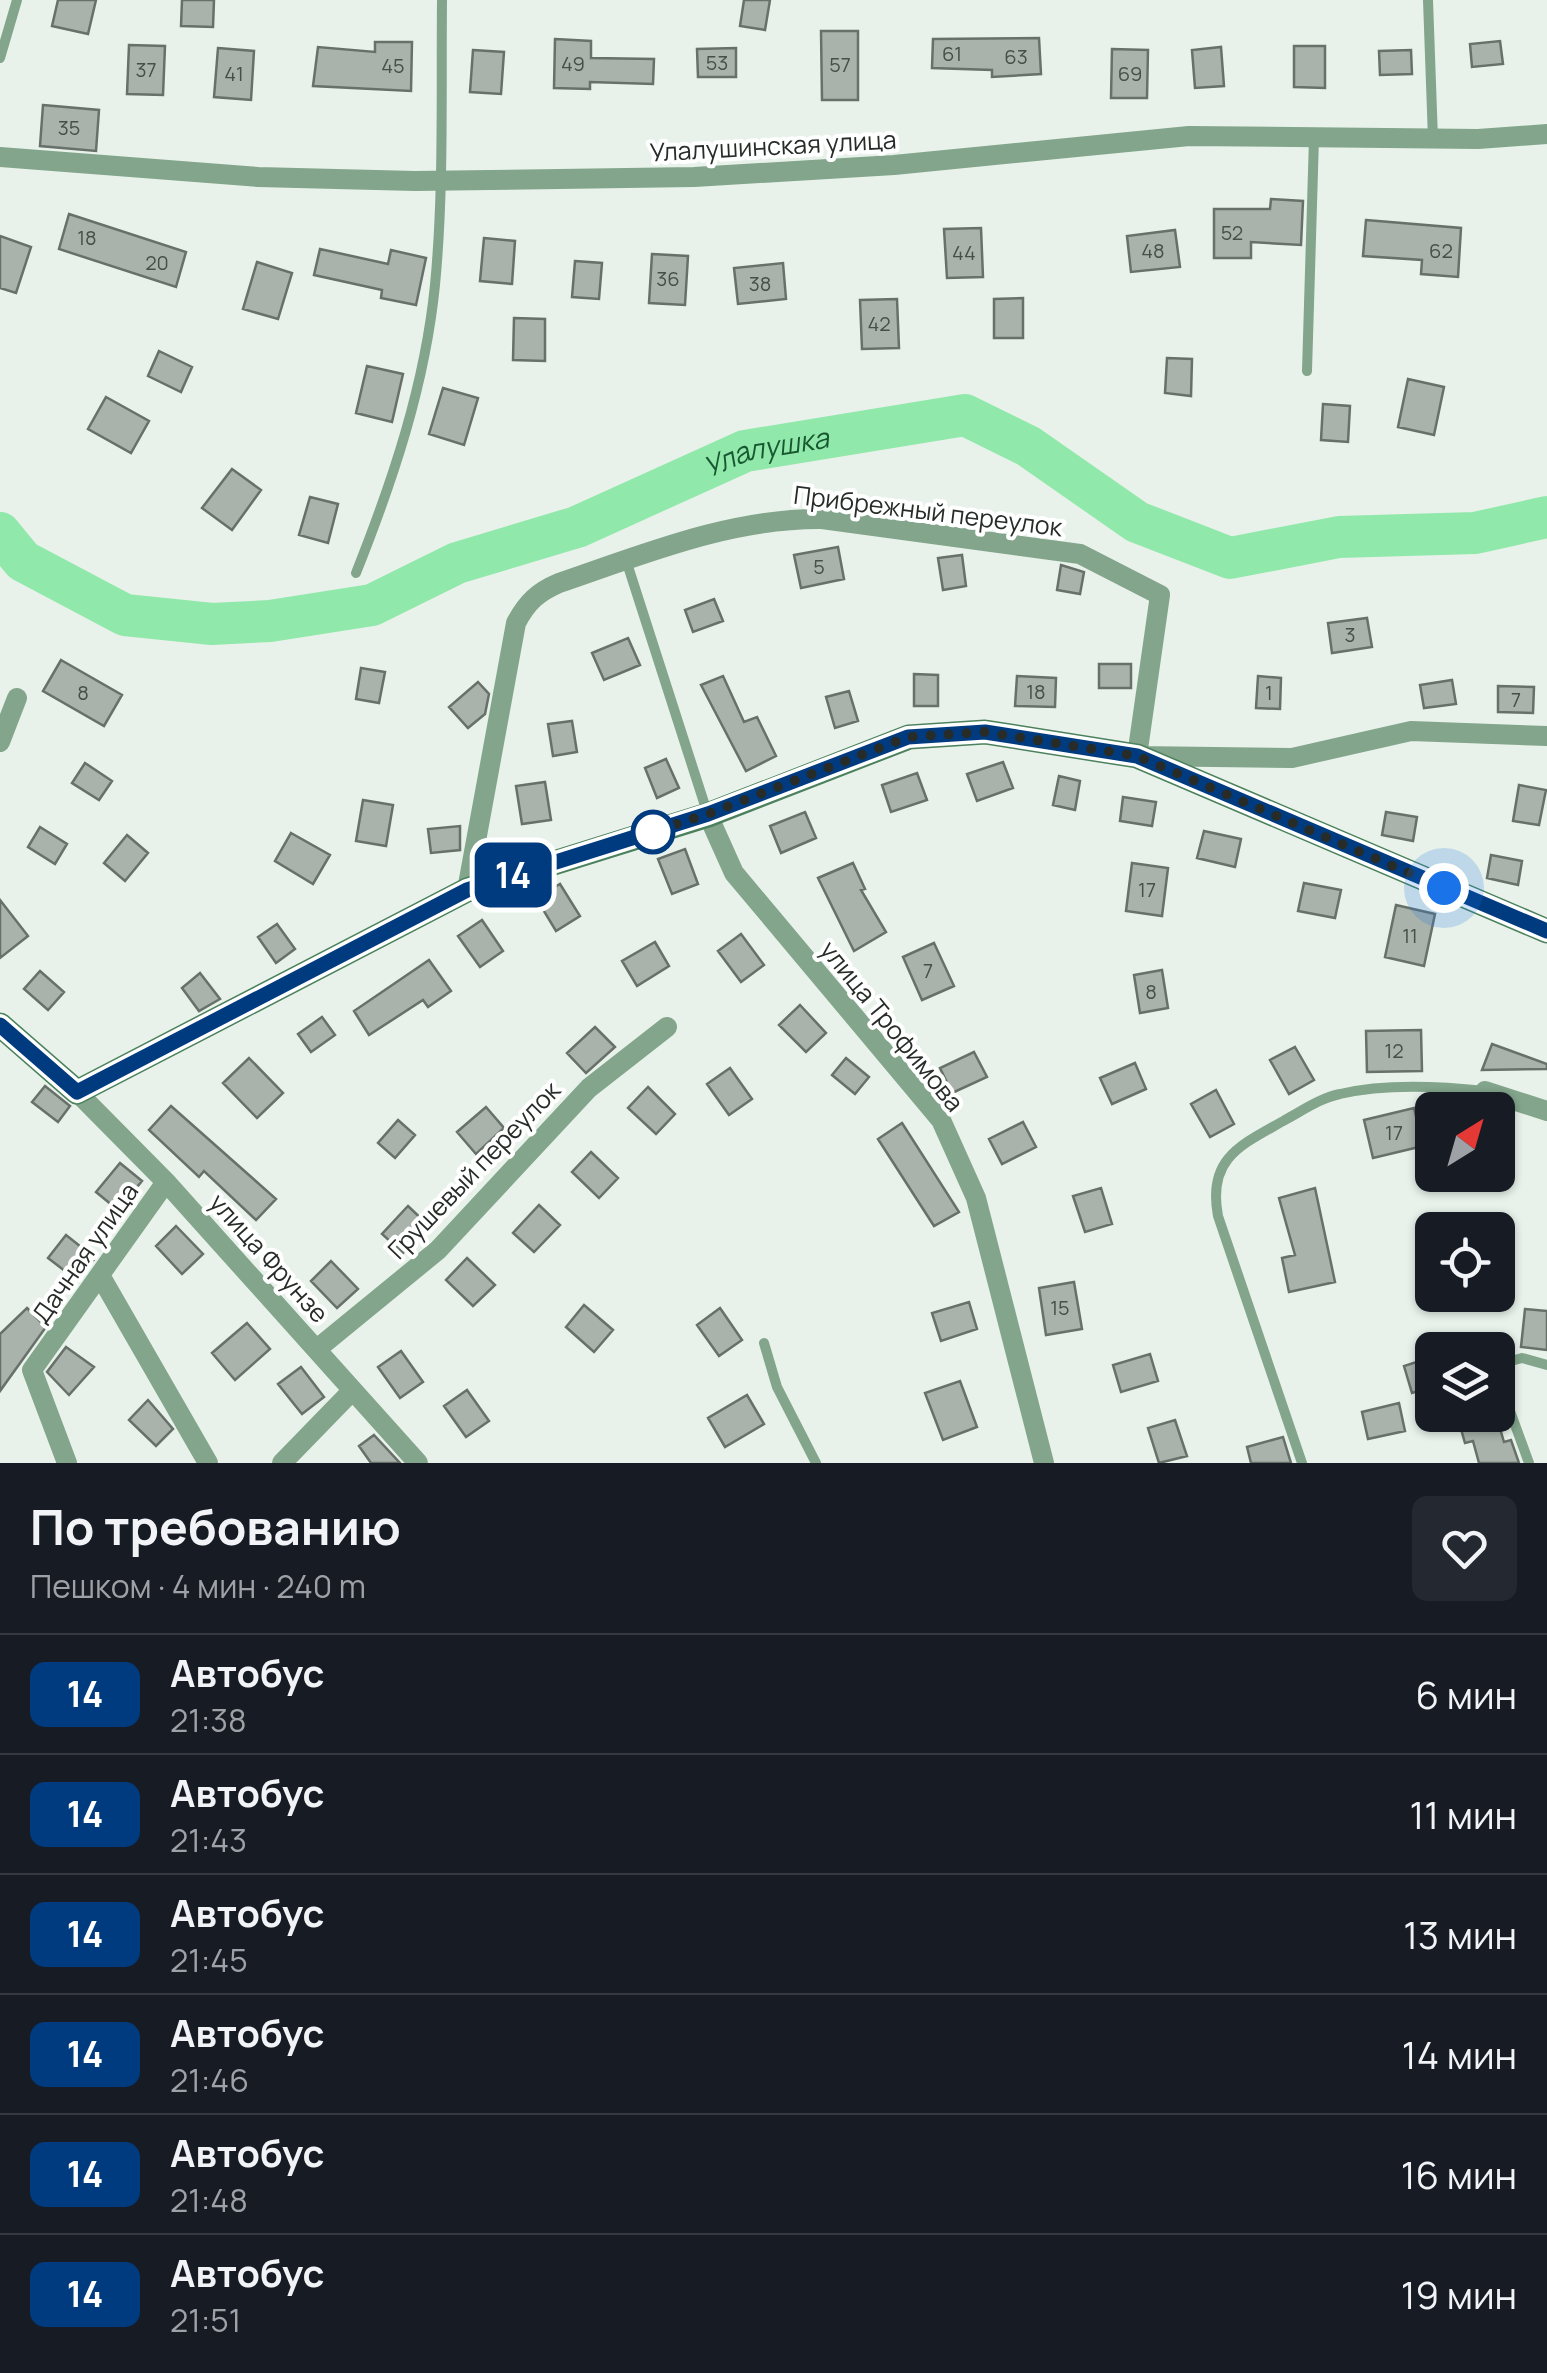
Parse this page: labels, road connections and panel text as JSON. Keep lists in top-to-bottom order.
{
  "streets": {
    "street": [
      "Улалушинская улица",
      "Прибрежный переулок",
      "улица Трофимова",
      "Грушевый переулок",
      "Дачная улица",
      "улица Фрунзе"
    ]
  },
  "crossings": [
    ["Грушевый переулок", "улица Фрунзе"],
    ["Дачная улица", "улица Фрунзе"]
  ],
  "water": ["Улалушка"],
  "lines": ["bus line 14"],
  "house_numbers": [
    "61",
    "63",
    "53",
    "49",
    "57",
    "45",
    "37",
    "41",
    "69",
    "35",
    "52",
    "18",
    "48",
    "62",
    "44",
    "20",
    "36",
    "38",
    "42",
    "5",
    "3",
    "18",
    "8",
    "1",
    "7",
    "17",
    "11",
    "7",
    "8",
    "12",
    "17",
    "15"
  ],
  "north": "top right",
  "page": {
    "on_map": "14",
    "heading": ["По требованию", "Пешком · 4 мин · 240 m"],
    "list": [
      {
        "mark": "14",
        "name": "Автобус",
        "note": "21:38",
        "value": "6 мин"
      },
      {
        "mark": "14",
        "name": "Автобус",
        "note": "21:43",
        "value": "11 мин"
      },
      {
        "mark": "14",
        "name": "Автобус",
        "note": "21:45",
        "value": "13 мин"
      },
      {
        "mark": "14",
        "name": "Автобус",
        "note": "21:46",
        "value": "14 мин"
      },
      {
        "mark": "14",
        "name": "Автобус",
        "note": "21:48",
        "value": "16 мин"
      },
      {
        "mark": "14",
        "name": "Автобус",
        "note": "21:51",
        "value": "19 мин"
      }
    ]
  }
}
